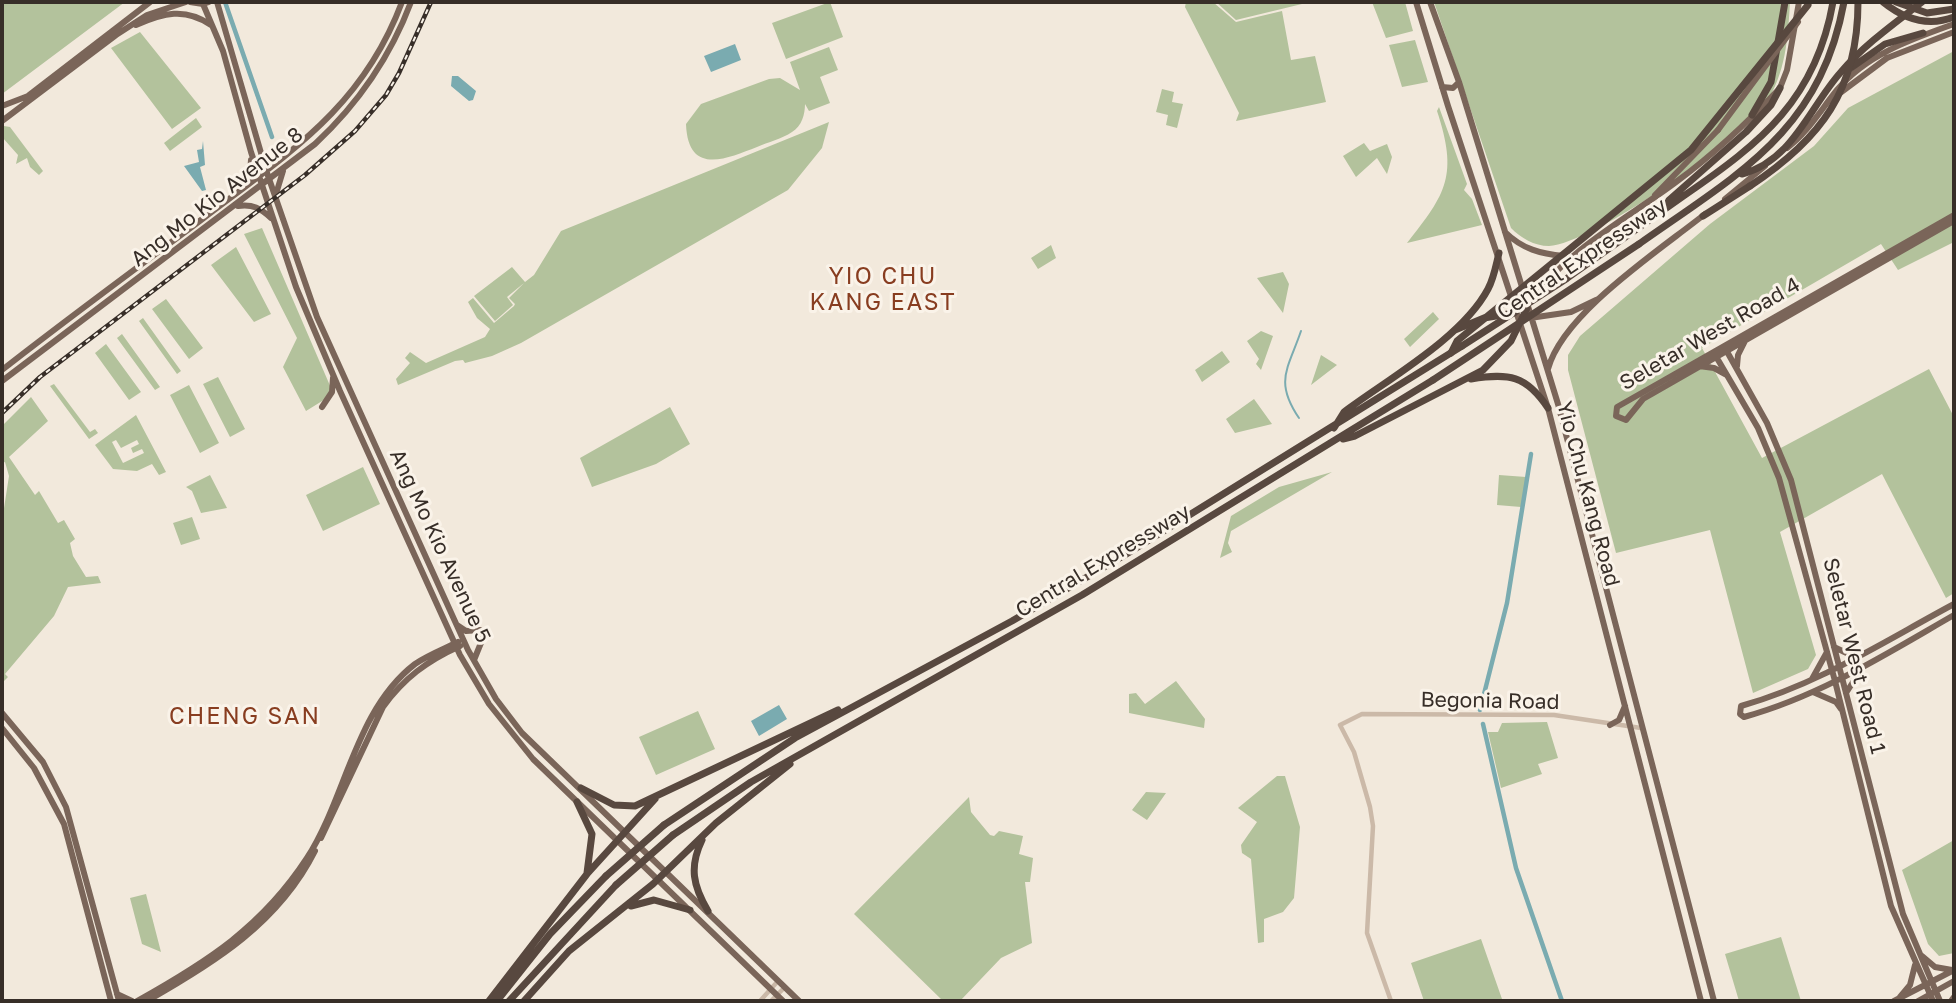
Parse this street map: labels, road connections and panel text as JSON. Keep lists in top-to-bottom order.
{
  "streets": {
    "highway": ["Central Expressway"],
    "main road": [
      "Ang Mo Kio Avenue 8",
      "Seletar West Road 4",
      "Yio Chu Kang Road",
      "Ang Mo Kio Avenue 5",
      "Seletar West Road 1"
    ],
    "street": ["Begonia Road"]
  },
  "crossings": [
    ["Ang Mo Kio Avenue 8", "Ang Mo Kio Avenue 5"],
    ["Seletar West Road 4", "Seletar West Road 1"],
    ["Yio Chu Kang Road", "Begonia Road"]
  ],
  "districts": ["YIO CHU KANG EAST", "CHENG SAN"]
}
